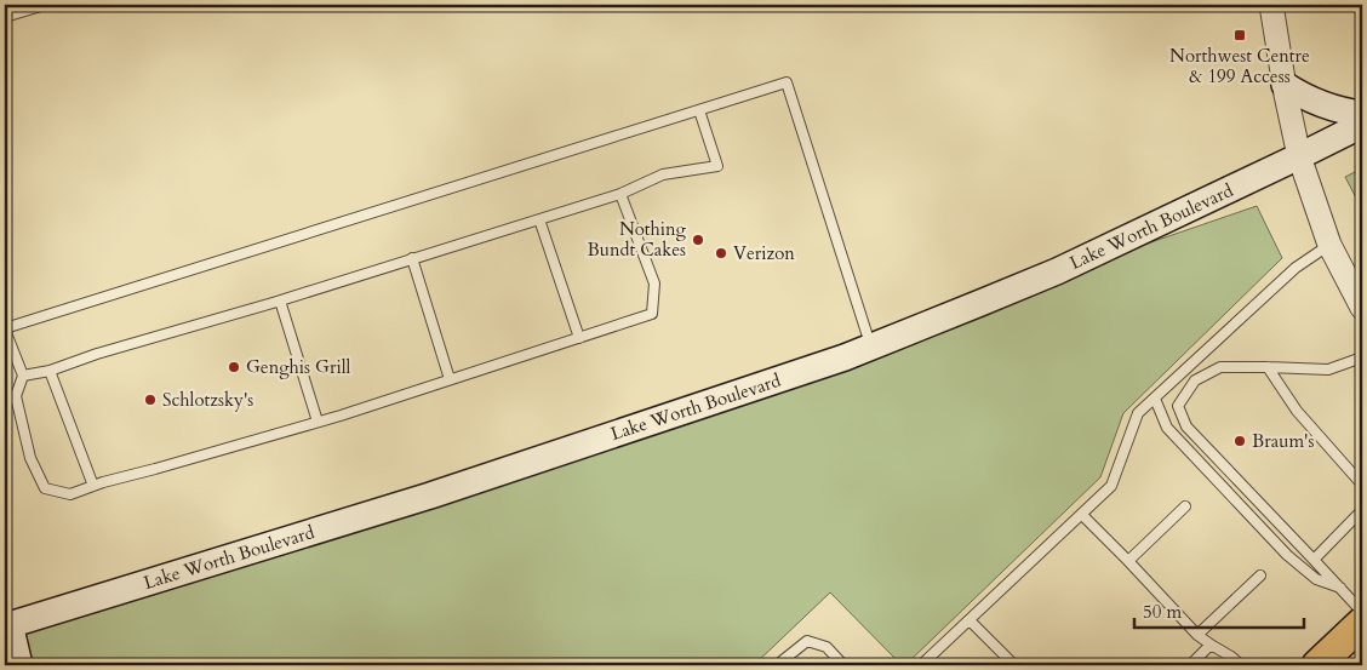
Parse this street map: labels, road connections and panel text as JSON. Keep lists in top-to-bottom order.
{
  "streets": {
    "main road": ["Lake Worth Boulevard"]
  },
  "places": {
    "transit": ["Northwest Centre & 199 Access"],
    "other": [
      "Nothing Bundt Cakes",
      "Verizon",
      "Genghis Grill",
      "Schlotzsky's",
      "Braum's"
    ]
  },
  "scale_bar": "50 m"
}
